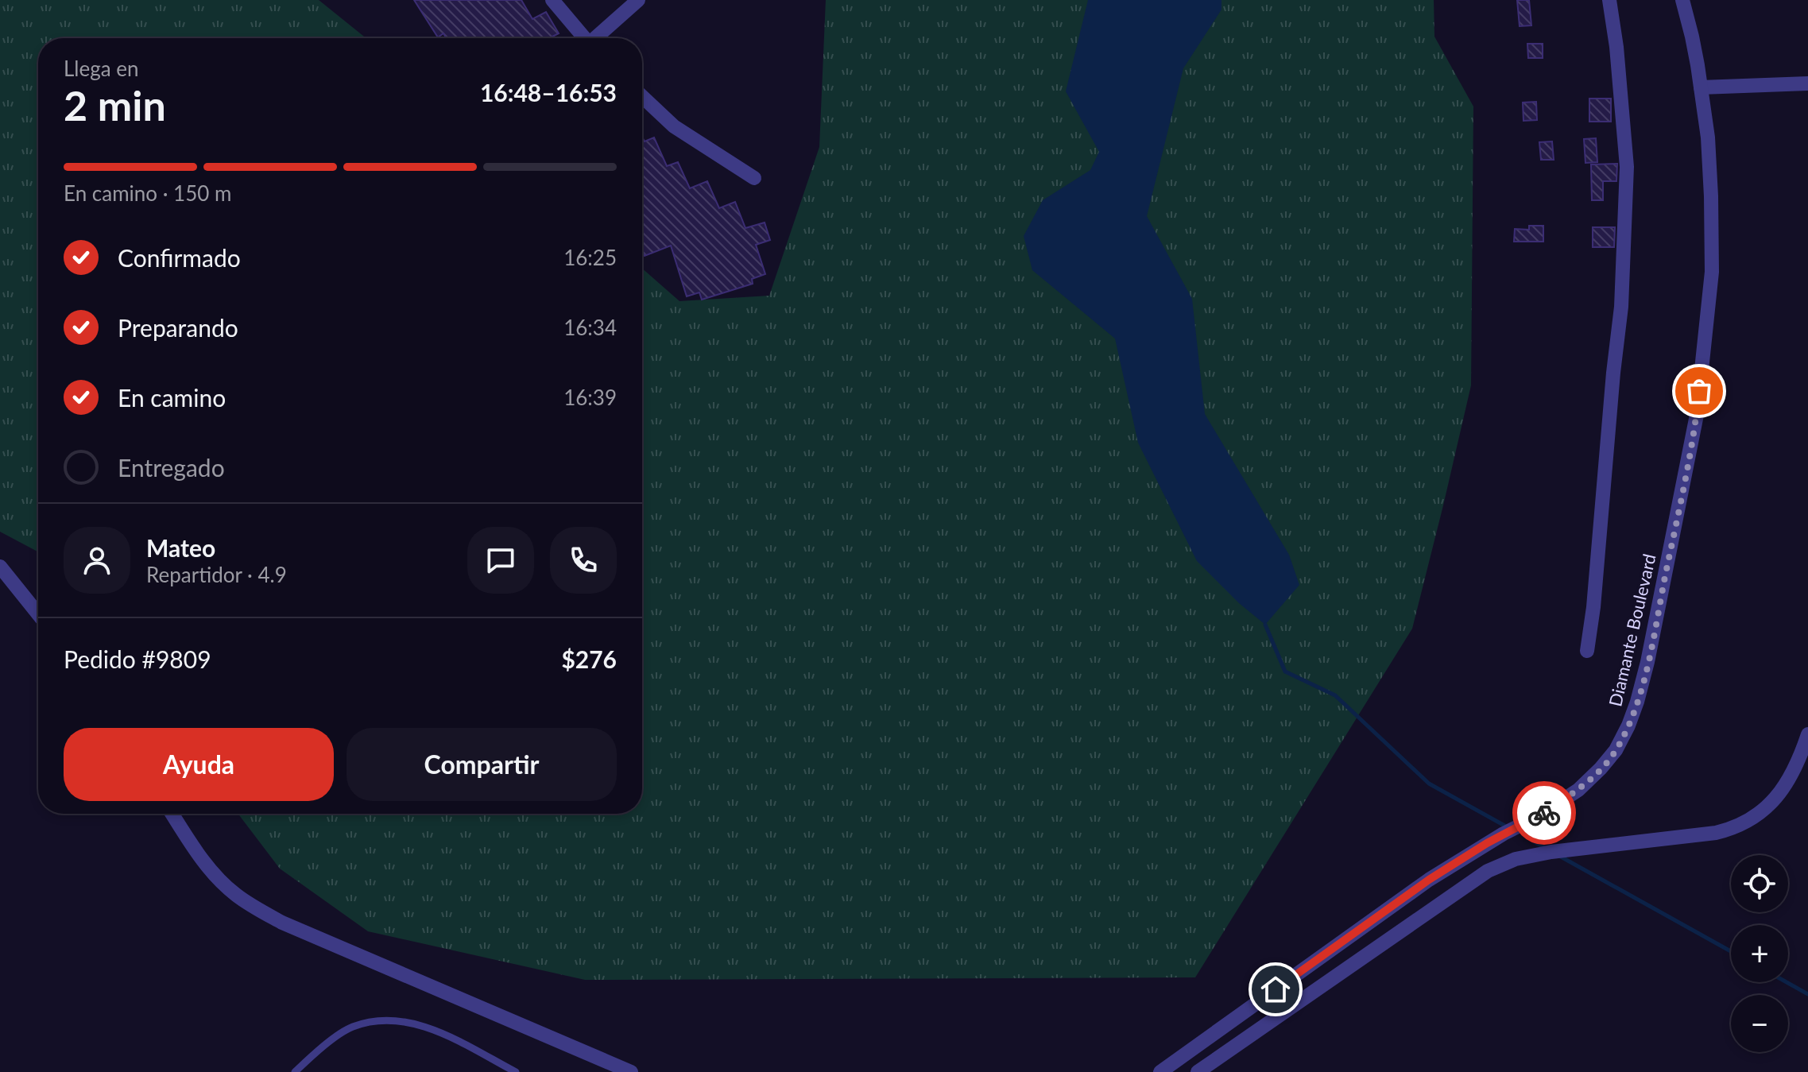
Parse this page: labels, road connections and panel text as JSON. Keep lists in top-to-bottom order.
{
  "streets": {
    "street": ["Diamante Boulevard"]
  },
  "page": {
    "heading": ["2 min", "Llega en", "16:48–16:53"],
    "panel": [
      "Mateo",
      "Repartidor · 4.9",
      "Pedido #9809",
      "$276"
    ],
    "bar": "En camino · 150 m",
    "list": [
      ["Confirmado", "16:25"],
      ["Preparando", "16:34"],
      ["En camino", "16:39"],
      "Entregado"
    ],
    "buttons": ["Ayuda", "Compartir"],
    "map_buttons": ["+", "−"]
  }
}
